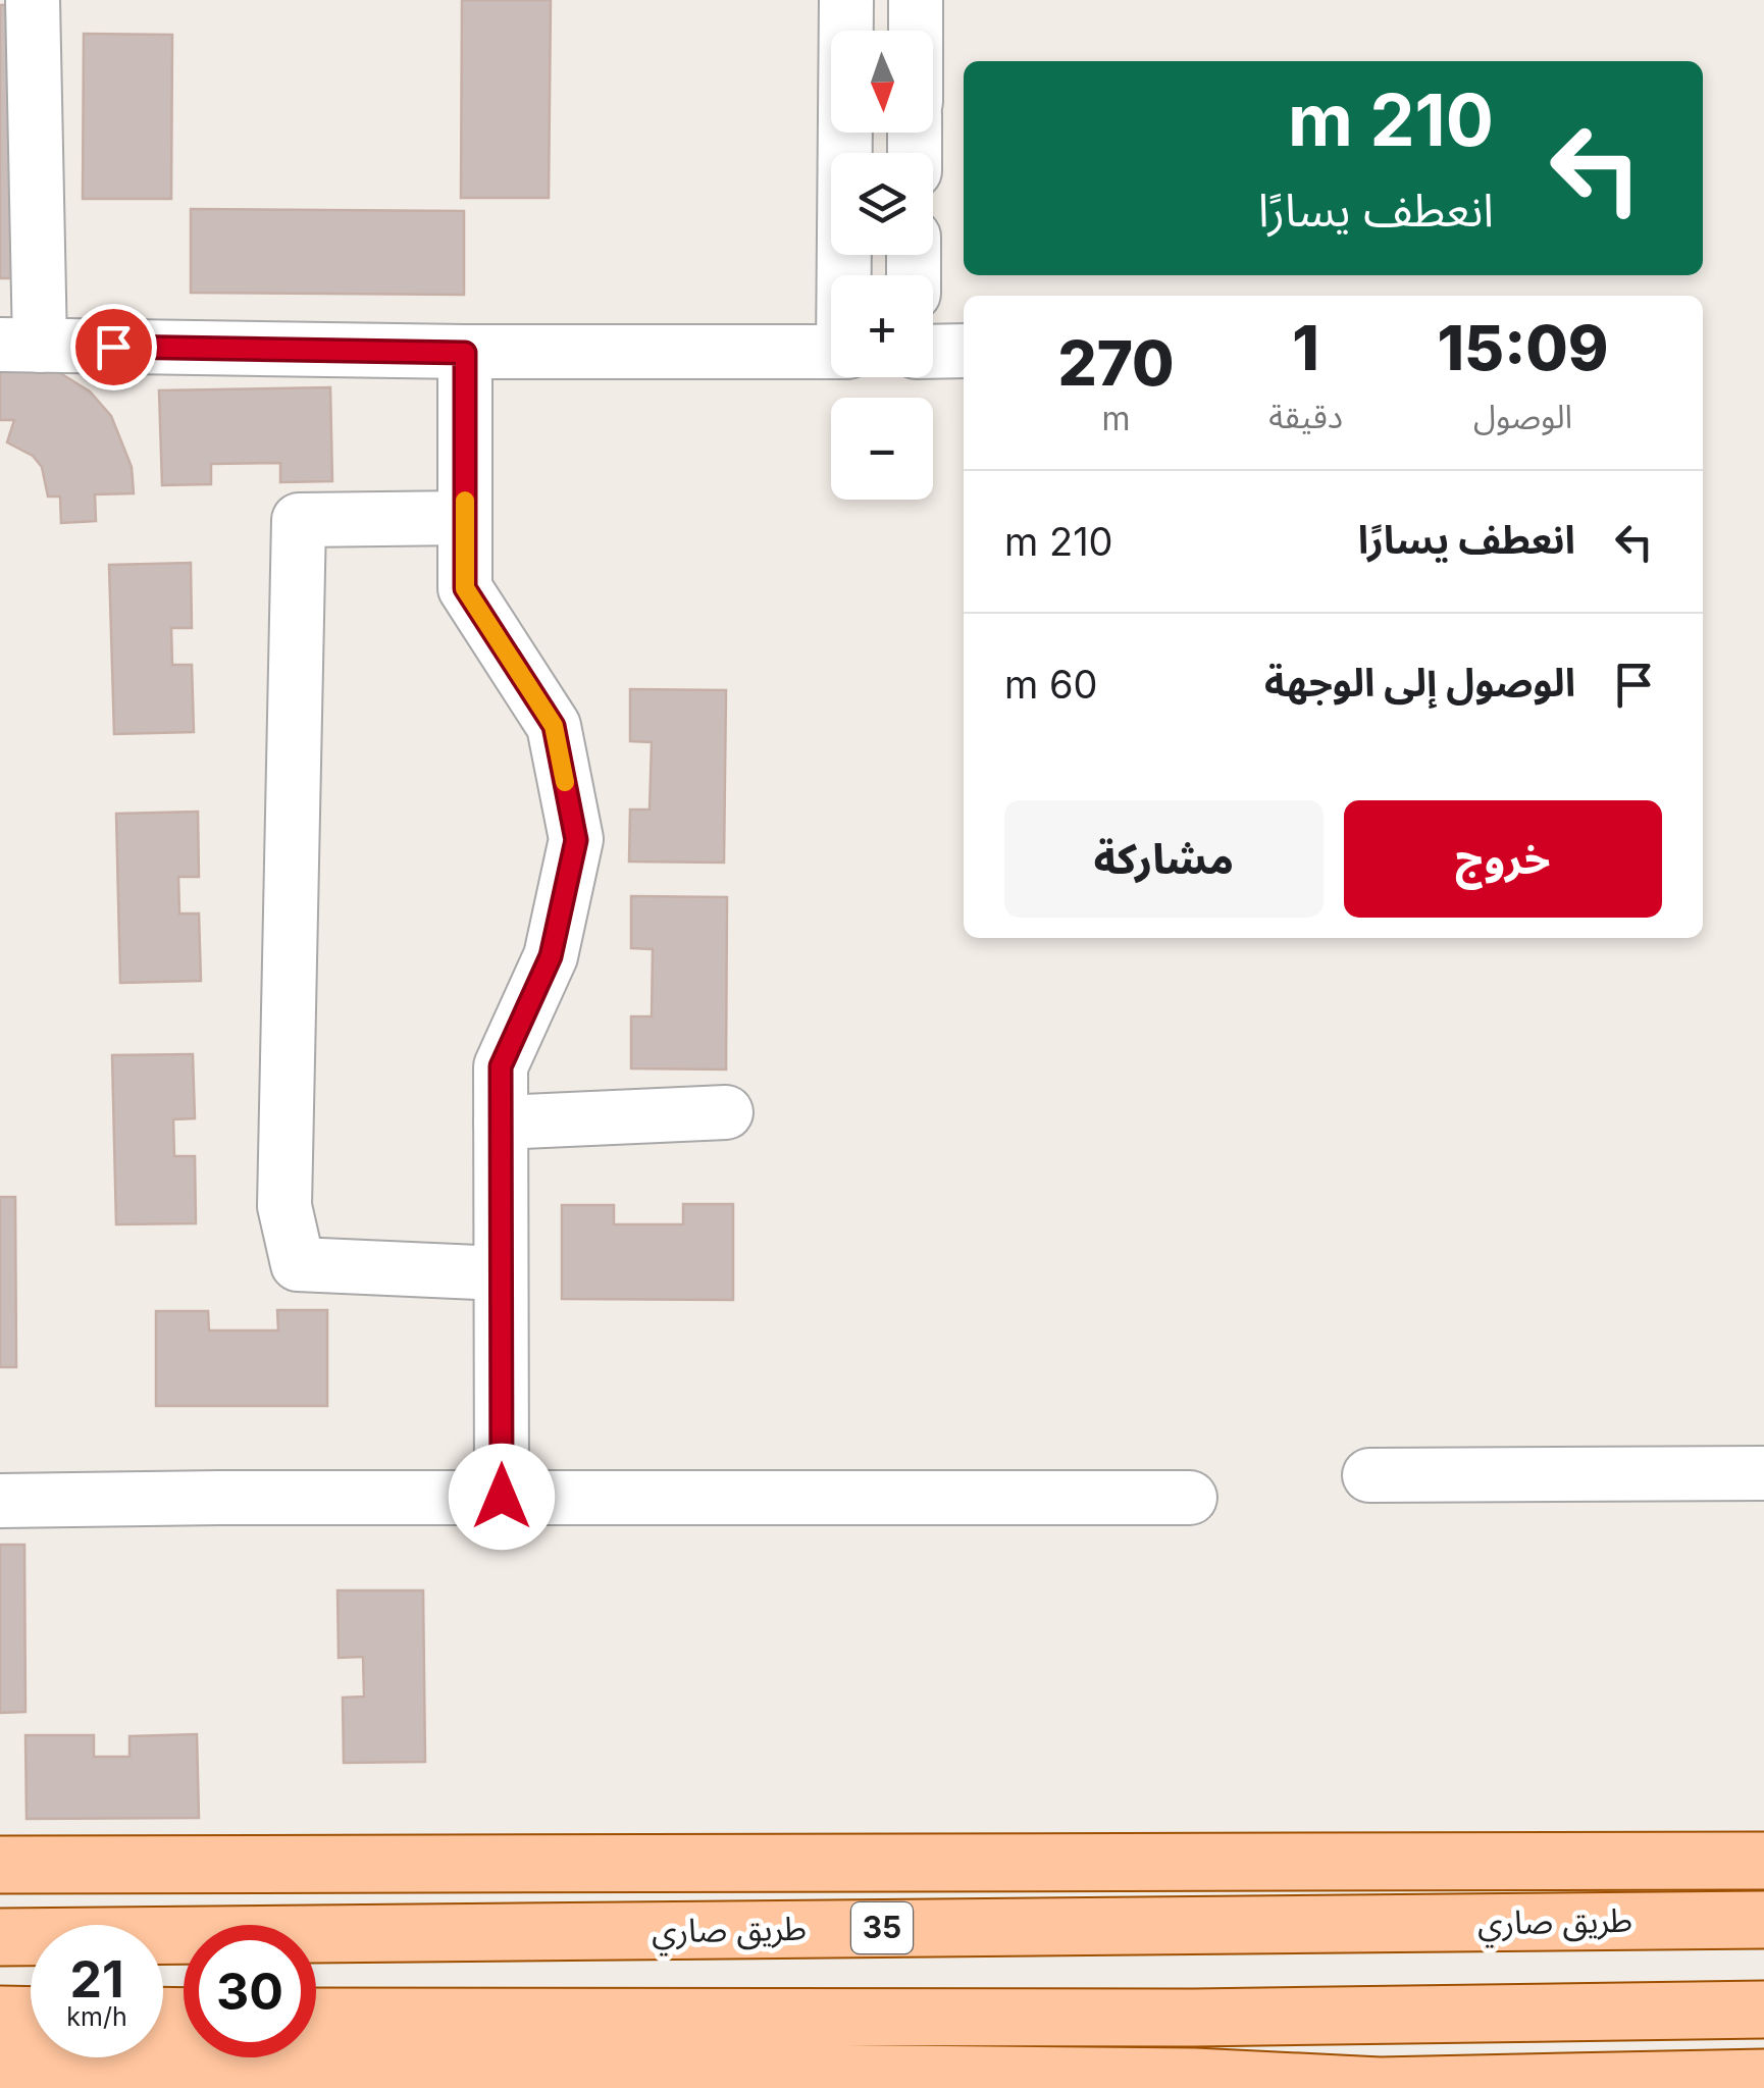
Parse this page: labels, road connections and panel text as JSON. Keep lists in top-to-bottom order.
{
  "streets": {
    "main road": ["طريق صاري", "35"]
  },
  "north": "bottom",
  "page": {
    "map_buttons": ["+", "−"],
    "turn": ["210 m", "انعطف يسارًا"],
    "eta": [
      "15:09",
      "الوصول",
      "1",
      "دقيقة",
      "270",
      "m"
    ],
    "list": [
      {
        "name": "انعطف يسارًا",
        "value": "210 m"
      },
      {
        "name": "الوصول إلى الوجهة",
        "value": "60 m"
      }
    ],
    "buttons": ["خروج", "مشاركة"],
    "speed": "21 km/h",
    "limit": "30"
  }
}
